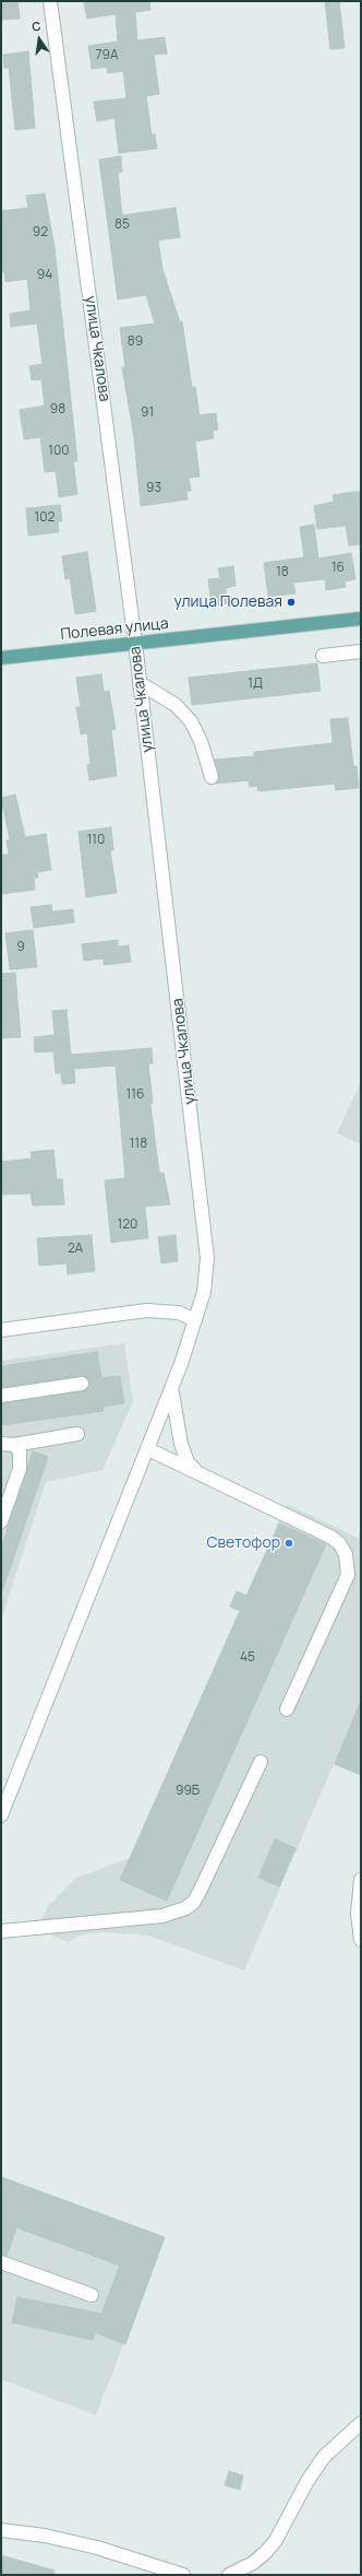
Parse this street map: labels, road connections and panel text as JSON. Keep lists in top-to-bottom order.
{
  "streets": {
    "main road": ["Полевая улица"],
    "street": ["улица Чкалова"]
  },
  "crossings": [
    ["улица Чкалова", "Полевая улица"]
  ],
  "places": ["улица Полевая", "Светофор"],
  "house_numbers": [
    "79А",
    "85",
    "92",
    "94",
    "89",
    "98",
    "91",
    "100",
    "93",
    "102",
    "16",
    "18",
    "1Д",
    "110",
    "9",
    "116",
    "118",
    "120",
    "2А",
    "45",
    "99Б"
  ],
  "north": "top"
}
